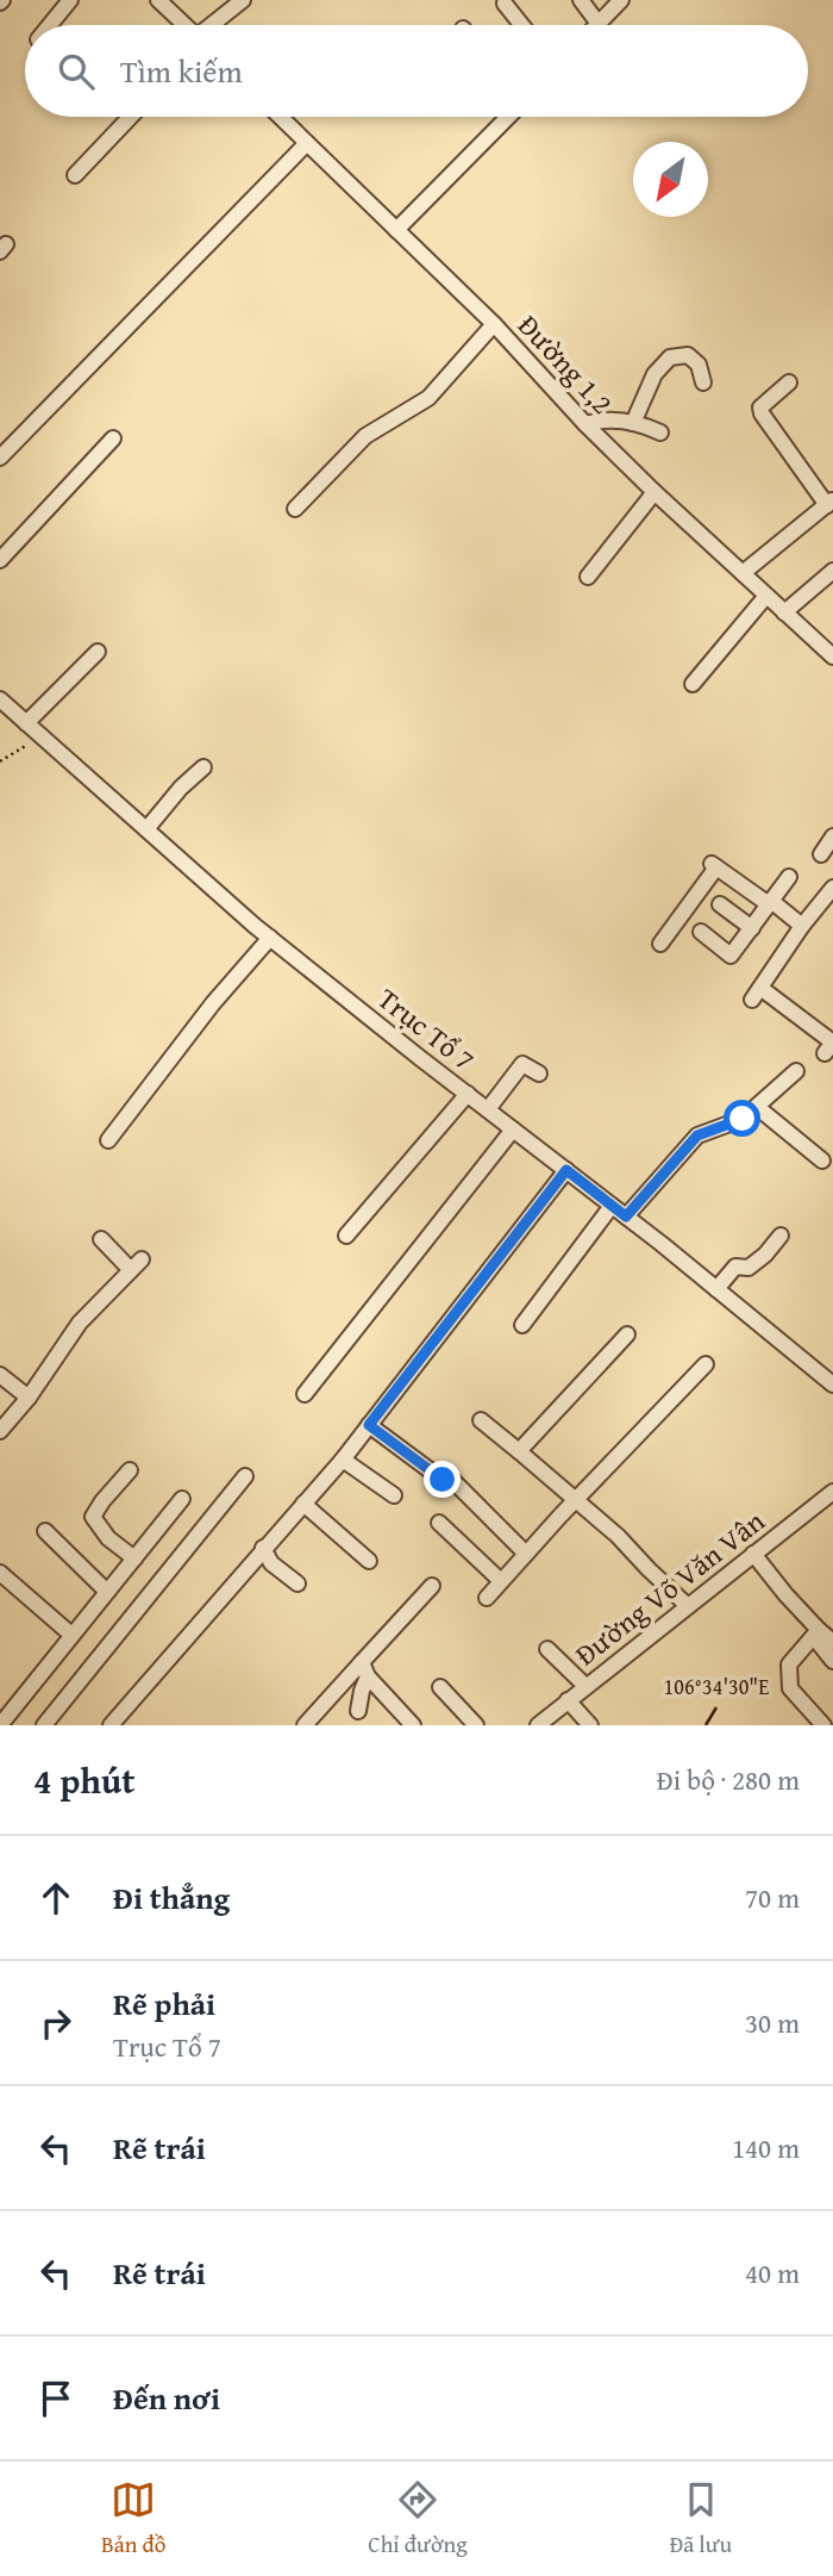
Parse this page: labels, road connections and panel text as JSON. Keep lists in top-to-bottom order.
{
  "streets": {
    "street": ["Đường 1,2", "Trục Tổ 7", "Đường Võ Văn Vân"]
  },
  "north": "bottom left",
  "page": {
    "search": "Tìm kiếm",
    "heading": ["4 phút", "Đi bộ · 280 m"],
    "list": [
      ["Đi thẳng", "70 m"],
      ["Rẽ phải", "Trục Tổ 7", "30 m"],
      ["Rẽ trái", "140 m"],
      ["Rẽ trái", "40 m"],
      "Đến nơi"
    ],
    "nav": ["Bản đồ", "Chỉ đường", "Đã lưu"]
  },
  "coordinates": ["106°34'30\"E"]
}
